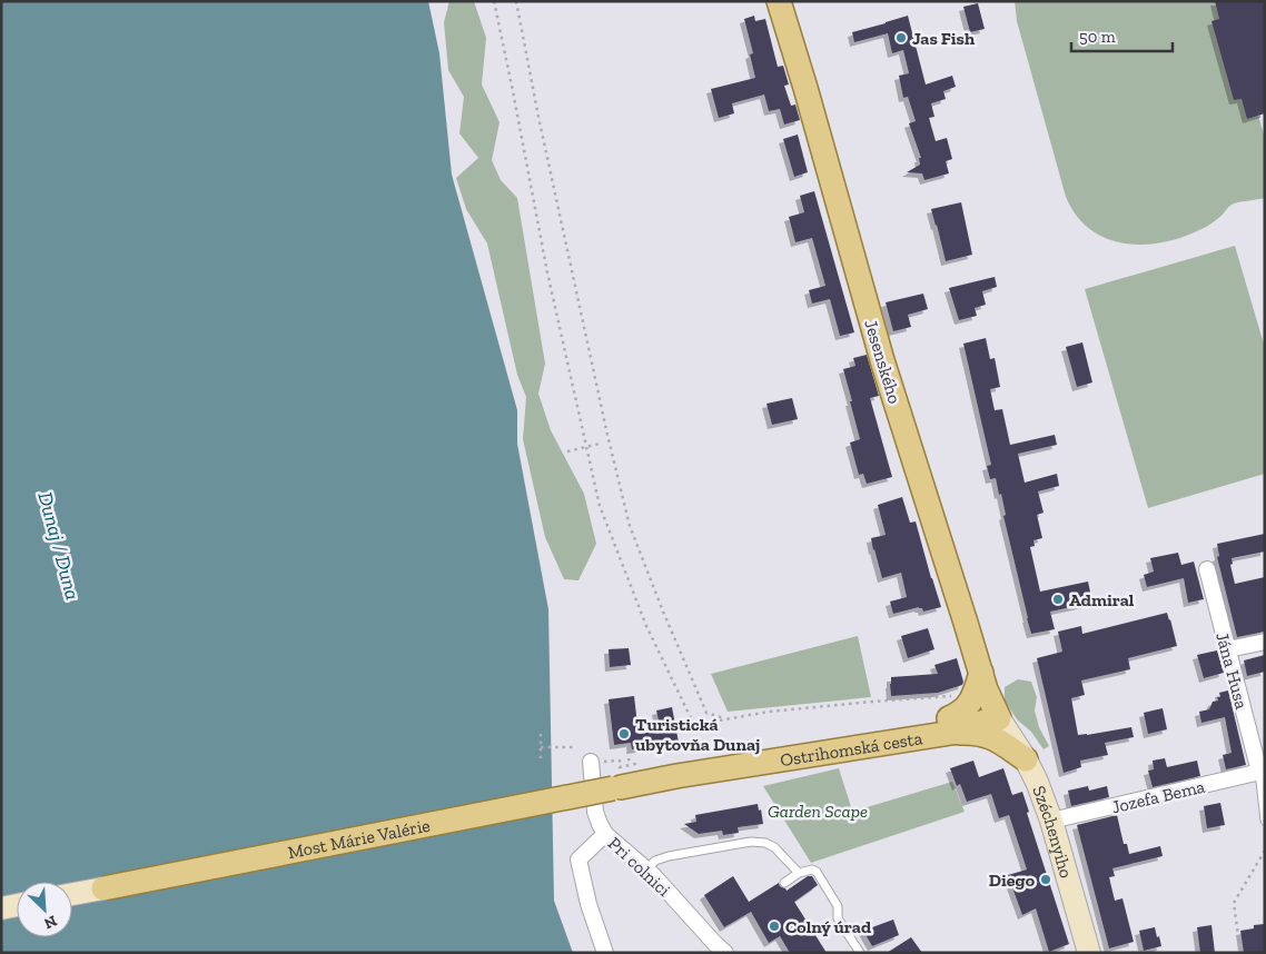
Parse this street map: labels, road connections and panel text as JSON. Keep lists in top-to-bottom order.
{
  "streets": {
    "main road": ["Jesenského", "Ostrihomská cesta", "Most Márie Valérie"],
    "street": [
      "Jána Husa",
      "Jozefa Bema",
      "Széchenyiho",
      "Pri colnici"
    ]
  },
  "crossings": [
    ["Jesenského", "Széchenyiho"],
    ["Jána Husa", "Jozefa Bema"],
    ["Ostrihomská cesta", "Most Márie Valérie"],
    ["Jozefa Bema", "Széchenyiho"]
  ],
  "water": ["Dunaj / Duna"],
  "parks": ["Garden Scape"],
  "places": [
    "Jas Fish",
    "Admiral",
    "Turistická ubytovňa Dunaj",
    "Diego",
    "Colný úrad"
  ],
  "scale_bar": "50 m",
  "north": "bottom right"
}
